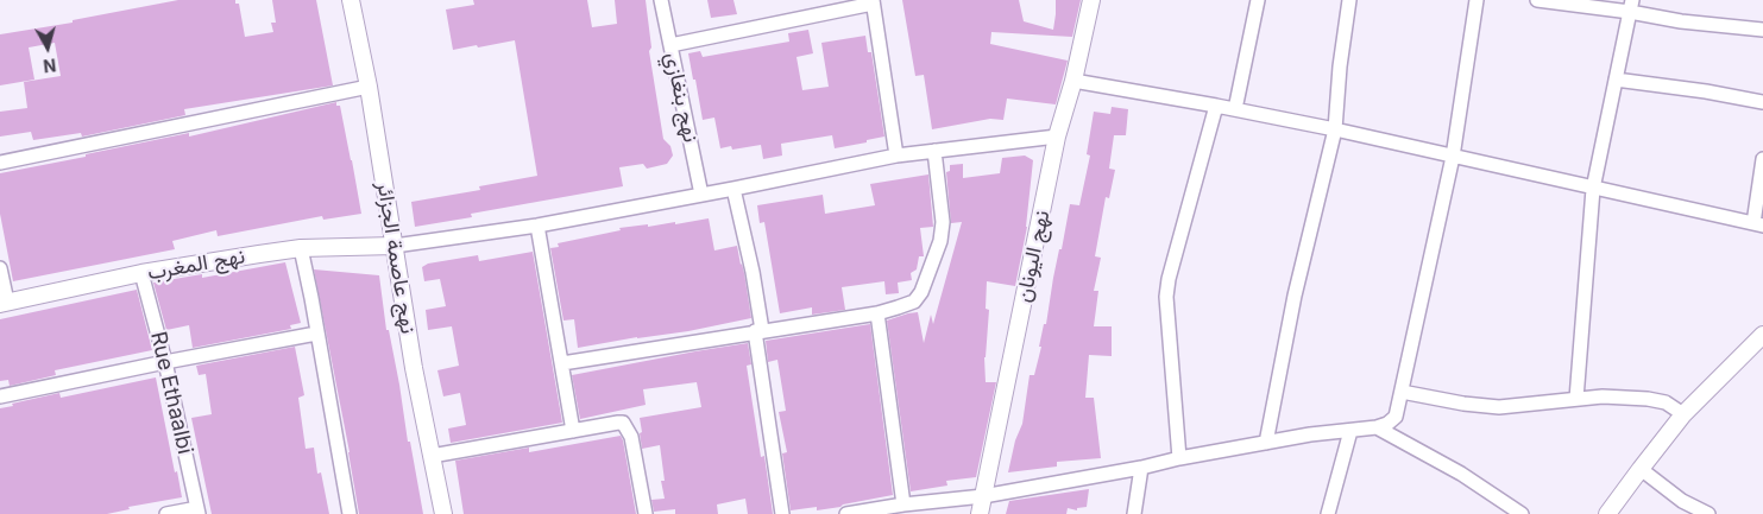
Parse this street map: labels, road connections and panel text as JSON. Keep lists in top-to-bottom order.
{
  "streets": {
    "street": [
      "نهج بنغازي",
      "نهج اليونان",
      "نهج عاصمة الجزائر",
      "نهج المغرب",
      "Rue Ethaalbi"
    ]
  },
  "crossings": [
    ["نهج عاصمة الجزائر", "نهج المغرب"],
    ["نهج المغرب", "Rue Ethaalbi"]
  ],
  "north": "bottom"
}
